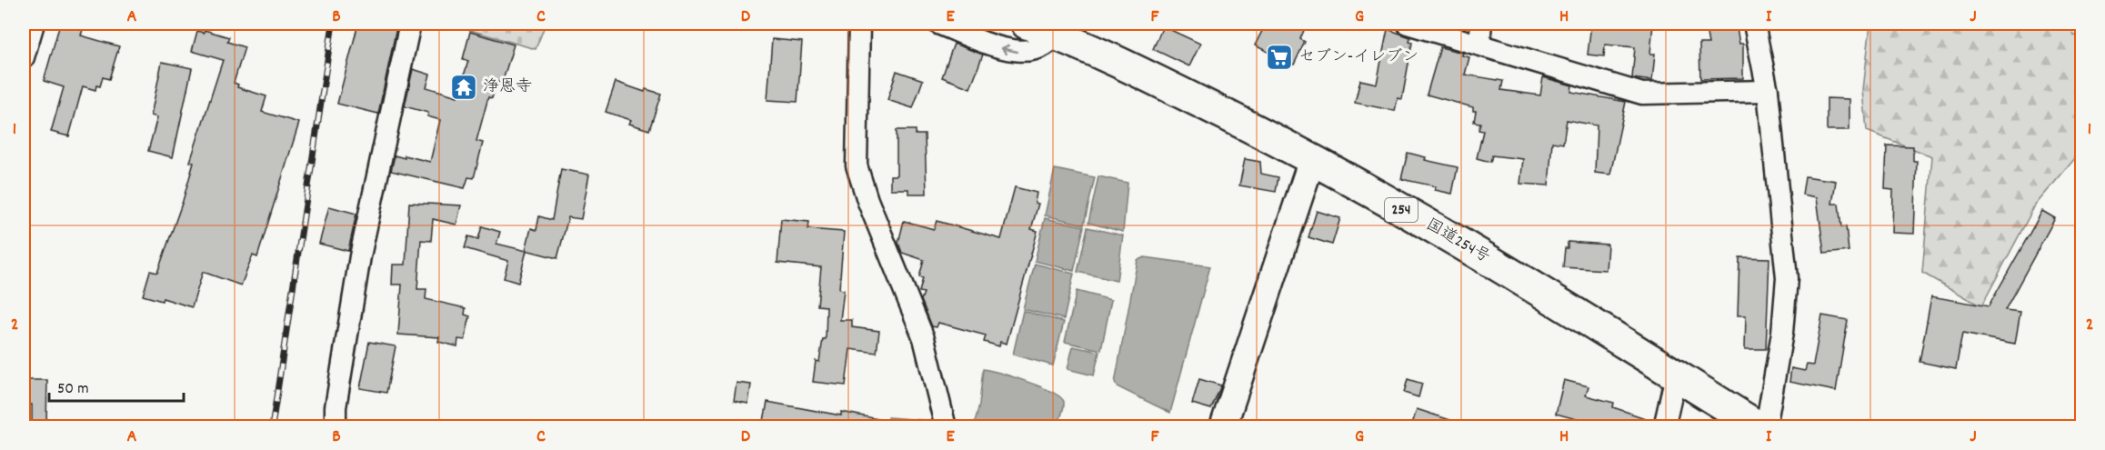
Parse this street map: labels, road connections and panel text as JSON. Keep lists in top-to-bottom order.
{
  "streets": {
    "highway": ["254", "国道254号"]
  },
  "places": {
    "supermarket": ["セブン-イレブン"],
    "temple": ["浄恩寺"]
  },
  "scale_bar": "50 m",
  "grid": {
    "columns": [
      "A",
      "B",
      "C",
      "D",
      "E",
      "F",
      "G",
      "H",
      "I",
      "J"
    ],
    "rows": ["1", "2"]
  }
}
